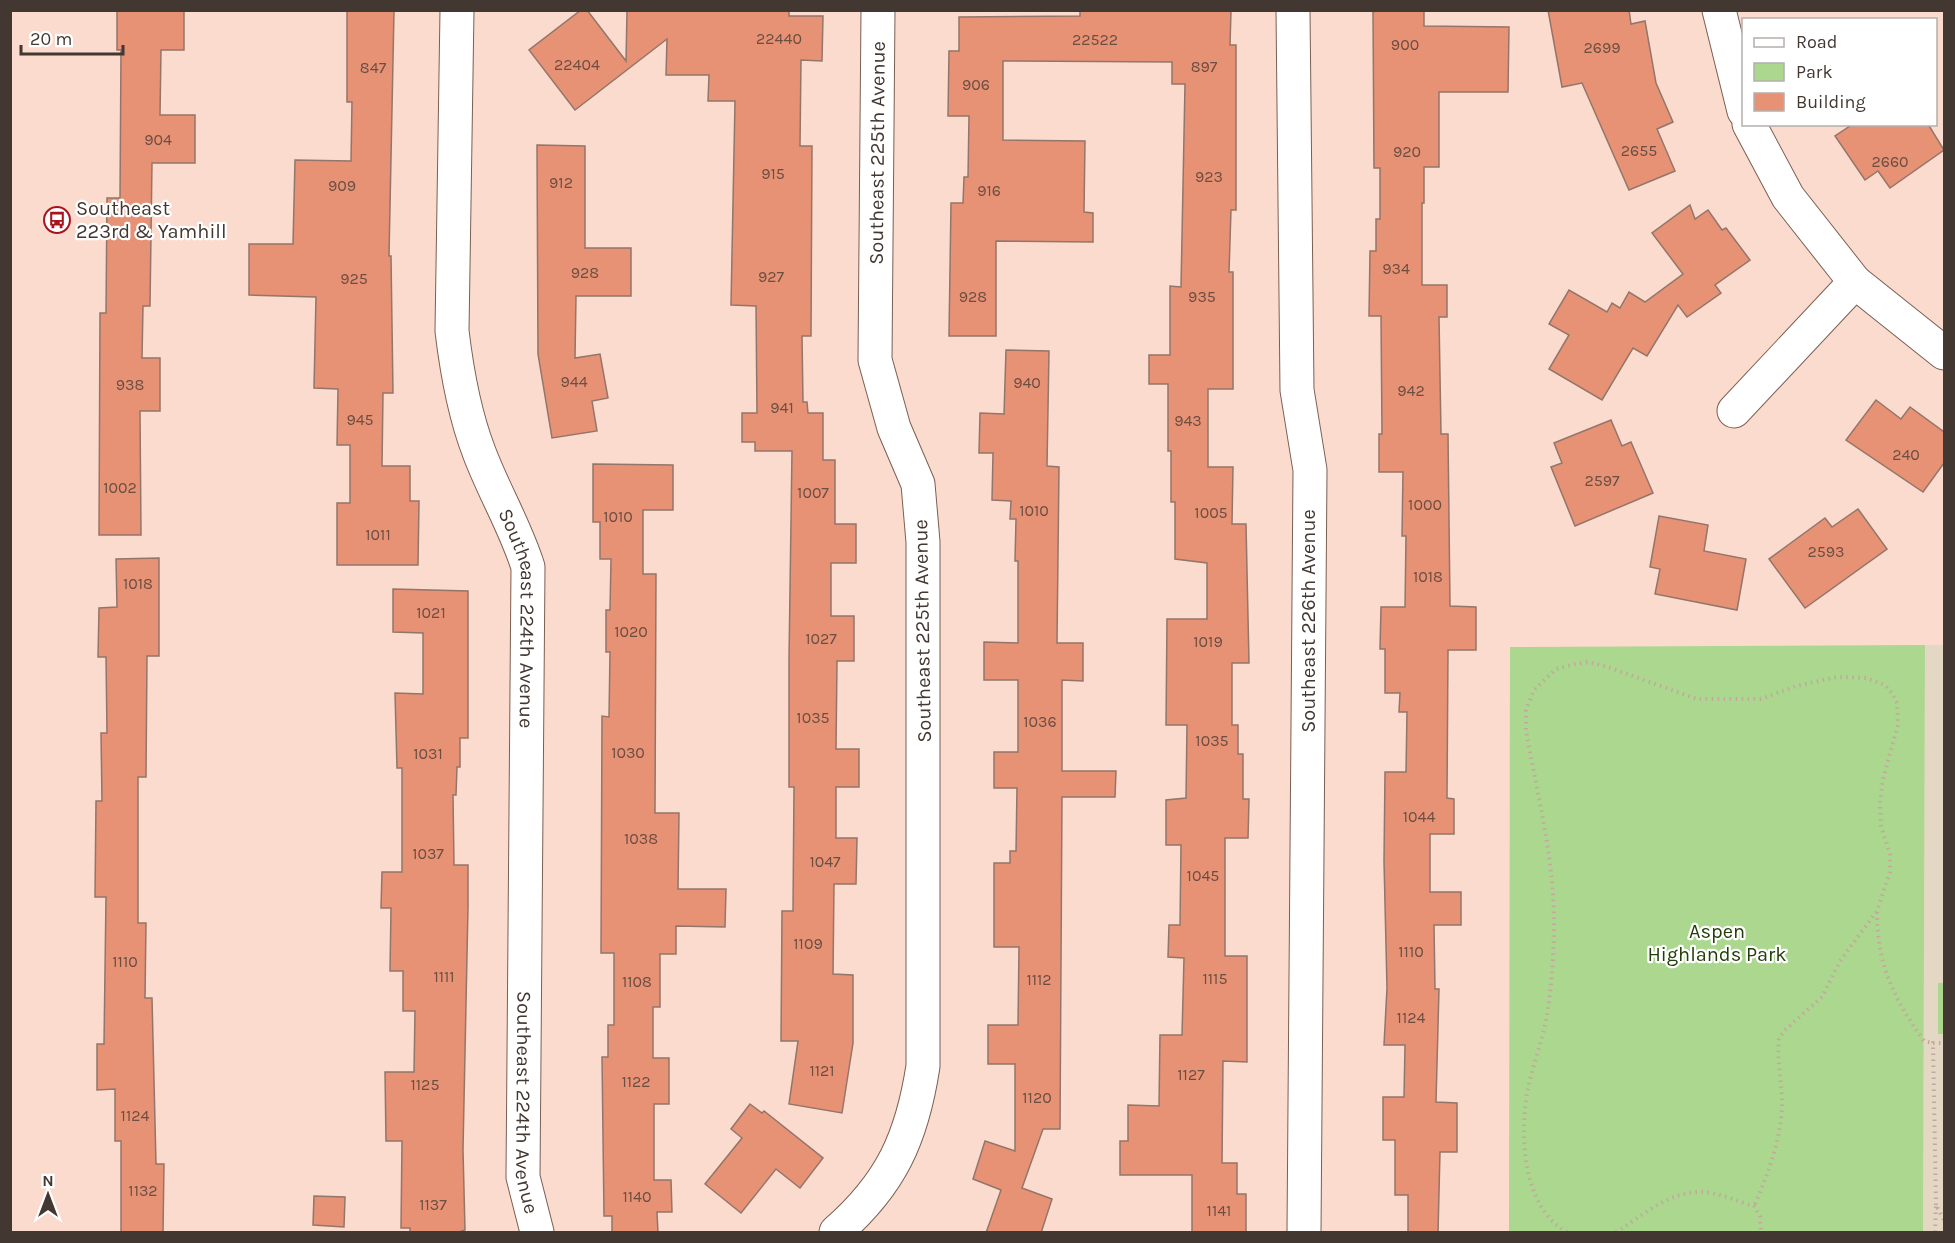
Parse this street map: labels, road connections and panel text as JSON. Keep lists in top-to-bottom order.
{
  "streets": {
    "street": ["Southeast 225th Avenue", "Southeast 224th Avenue", "Southeast 226th Avenue"]
  },
  "parks": ["Aspen Highlands Park"],
  "places": {
    "bus stop": ["Southeast 223rd & Yamhill"]
  },
  "house_numbers": [
    "22440",
    "22522",
    "900",
    "2699",
    "22404",
    "897",
    "847",
    "906",
    "904",
    "2655",
    "920",
    "2660",
    "915",
    "923",
    "912",
    "909",
    "916",
    "934",
    "928",
    "927",
    "925",
    "928",
    "935",
    "944",
    "940",
    "938",
    "942",
    "941",
    "945",
    "943",
    "240",
    "2597",
    "1002",
    "1007",
    "1000",
    "1010",
    "1005",
    "1010",
    "1011",
    "2593",
    "1018",
    "1018",
    "1021",
    "1020",
    "1027",
    "1019",
    "1035",
    "1036",
    "1035",
    "1030",
    "1031",
    "1044",
    "1038",
    "1037",
    "1047",
    "1045",
    "1109",
    "1110",
    "1110",
    "1111",
    "1115",
    "1112",
    "1108",
    "1124",
    "1121",
    "1127",
    "1122",
    "1125",
    "1120",
    "1124",
    "1132",
    "1140",
    "1137",
    "1141"
  ],
  "legend": ["Road", "Park", "Building"],
  "scale_bar": "20 m",
  "north": "top"
}
